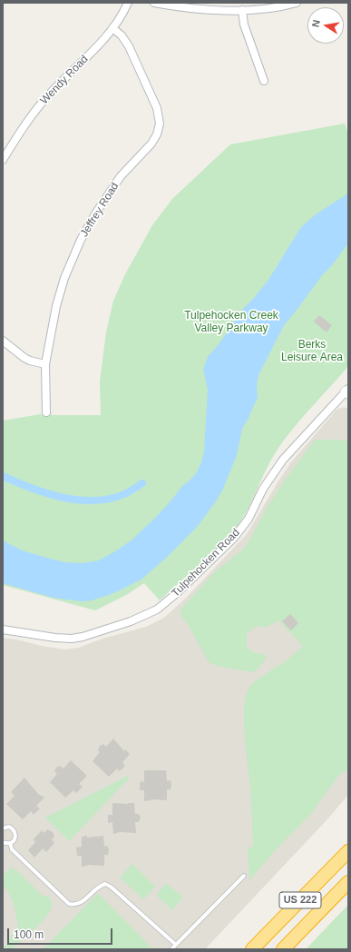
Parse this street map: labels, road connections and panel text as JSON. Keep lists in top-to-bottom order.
{
  "streets": {
    "highway": ["US 222"],
    "street": ["Wendy Road", "Jeffrey Road", "Tulpehocken Road"]
  },
  "crossings": [
    ["Wendy Road", "Jeffrey Road"]
  ],
  "parks": ["Tulpehocken Creek Valley Parkway", "Berks Leisure Area"],
  "scale_bar": "100 m",
  "north": "left"
}
